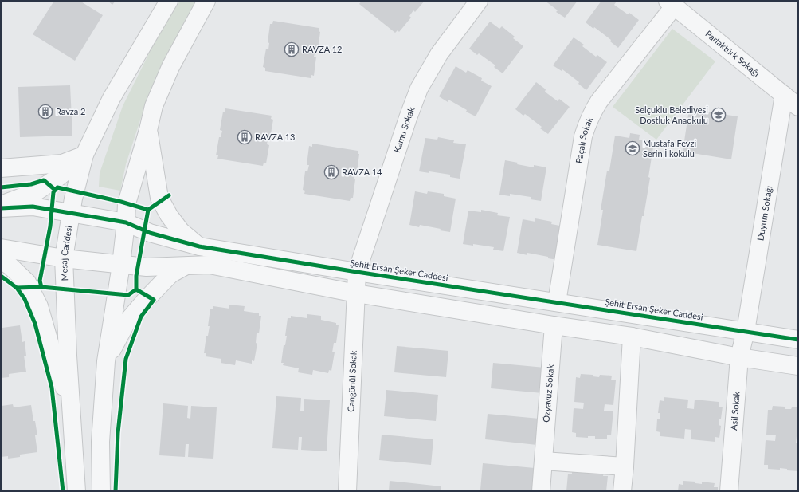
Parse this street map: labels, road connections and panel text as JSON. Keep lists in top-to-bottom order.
{
  "streets": {
    "street": [
      "Parlaktürk Sokağı",
      "Kamu Sokak",
      "Paçalı Sokak",
      "Duyum Sokağı",
      "Mesaj Caddesi",
      "Şehit Ersan Şeker Caddesi",
      "Cangönül Sokak",
      "Özyavuz Sokak",
      "Asil Sokak"
    ]
  },
  "crossings": [
    ["Parlaktürk Sokağı", "Paçalı Sokak"],
    ["Parlaktürk Sokağı", "Duyum Sokağı"],
    ["Kamu Sokak", "Şehit Ersan Şeker Caddesi"],
    ["Kamu Sokak", "Cangönül Sokak"],
    ["Paçalı Sokak", "Şehit Ersan Şeker Caddesi"],
    ["Duyum Sokağı", "Şehit Ersan Şeker Caddesi"],
    ["Duyum Sokağı", "Asil Sokak"],
    ["Mesaj Caddesi", "Şehit Ersan Şeker Caddesi"],
    ["Şehit Ersan Şeker Caddesi", "Cangönül Sokak"],
    ["Şehit Ersan Şeker Caddesi", "Asil Sokak"]
  ],
  "places": {
    "building": [
      "RAVZA 12",
      "Ravza 2",
      "RAVZA 13",
      "RAVZA 14"
    ],
    "school or university": ["Selçuklu Belediyesi Dostluk Anaokulu", "Mustafa Fevzi Serin İlkokulu"]
  }
}
